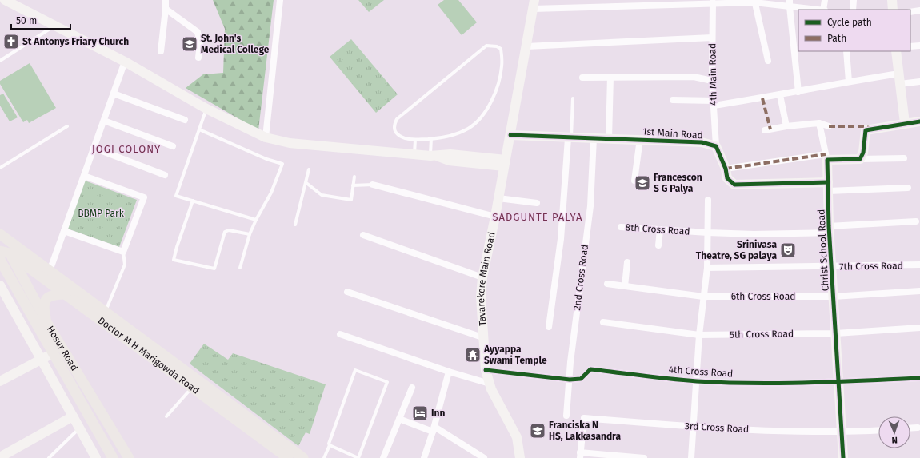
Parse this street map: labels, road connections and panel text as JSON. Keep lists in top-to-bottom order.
{
  "streets": {
    "main road": ["Hosur Road", "Doctor M H Marigowda Road"],
    "street": [
      "4th Main Road",
      "1st Main Road",
      "8th Cross Road",
      "Christ School Road",
      "7th Cross Road",
      "2nd Cross Road",
      "Tavarekere Main Road",
      "6th Cross Road",
      "5th Cross Road",
      "4th Cross Road",
      "3rd Cross Road"
    ]
  },
  "crossings": [
    ["4th Main Road", "1st Main Road"],
    ["1st Main Road", "Christ School Road"],
    ["1st Main Road", "2nd Cross Road"],
    ["1st Main Road", "Tavarekere Main Road"],
    ["8th Cross Road", "Christ School Road"],
    ["Christ School Road", "7th Cross Road"],
    ["Christ School Road", "6th Cross Road"],
    ["Christ School Road", "5th Cross Road"],
    ["Christ School Road", "4th Cross Road"],
    ["Christ School Road", "3rd Cross Road"],
    ["2nd Cross Road", "4th Cross Road"],
    ["Tavarekere Main Road", "4th Cross Road"],
    ["Hosur Road", "Doctor M H Marigowda Road"]
  ],
  "districts": ["JOGI COLONY", "SADGUNTE PALYA"],
  "parks": ["BBMP Park"],
  "places": {
    "church": ["St Antonys Friary Church"],
    "school or university": ["St. John's Medical College", "Francescon S G Palya", "Franciska N HS, Lakkasandra"],
    "theatre": ["Srinivasa Theatre, SG palaya"],
    "temple": ["Ayyappa Swami Temple"],
    "hotel": ["Inn"]
  },
  "legend": ["Cycle path", "Path"],
  "scale_bar": "50 m",
  "north": "bottom"
}
